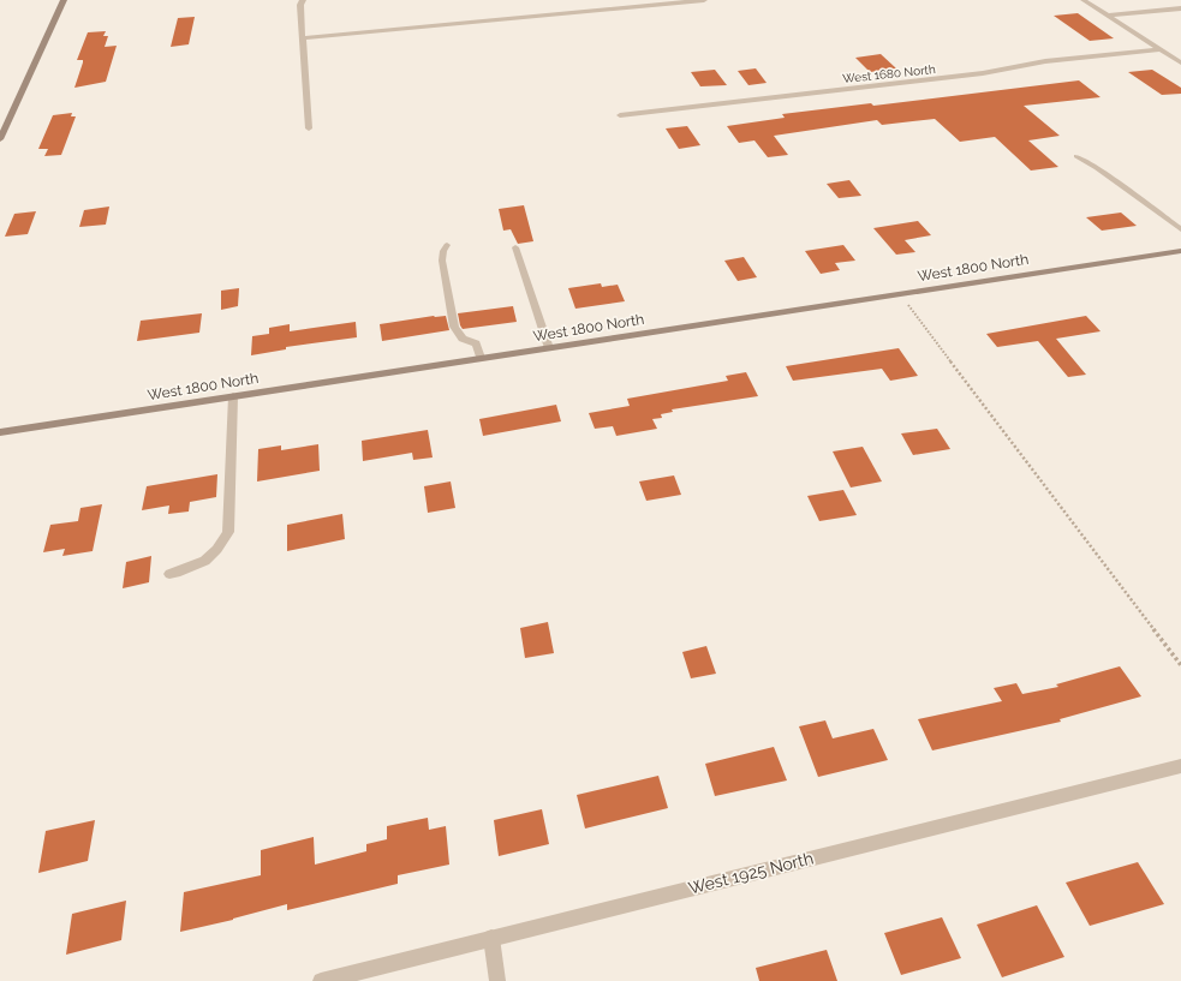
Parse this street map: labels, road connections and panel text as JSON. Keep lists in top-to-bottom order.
{
  "streets": {
    "main road": ["West 1800 North"],
    "street": ["West 1680 North", "West 1925 North"]
  }
}
